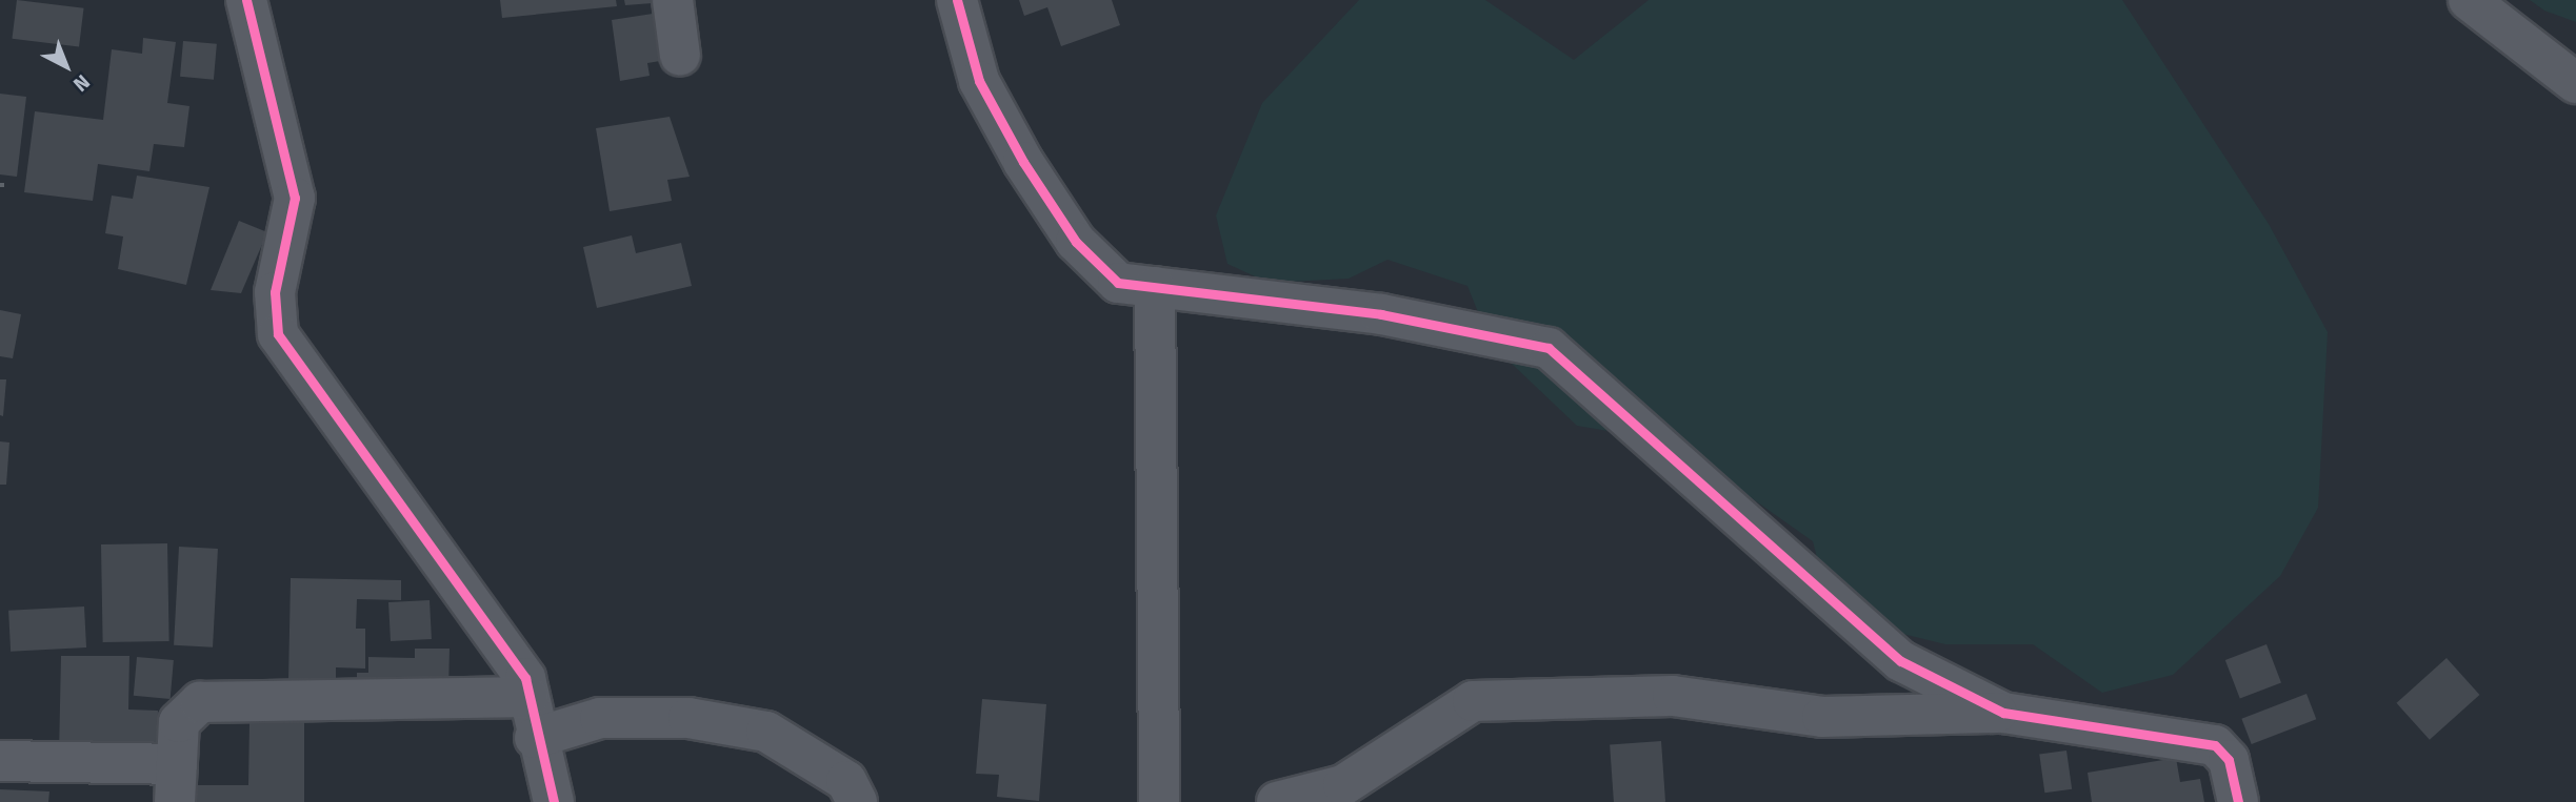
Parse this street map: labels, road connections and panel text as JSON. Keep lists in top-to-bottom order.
{
  "north": "bottom right"
}
